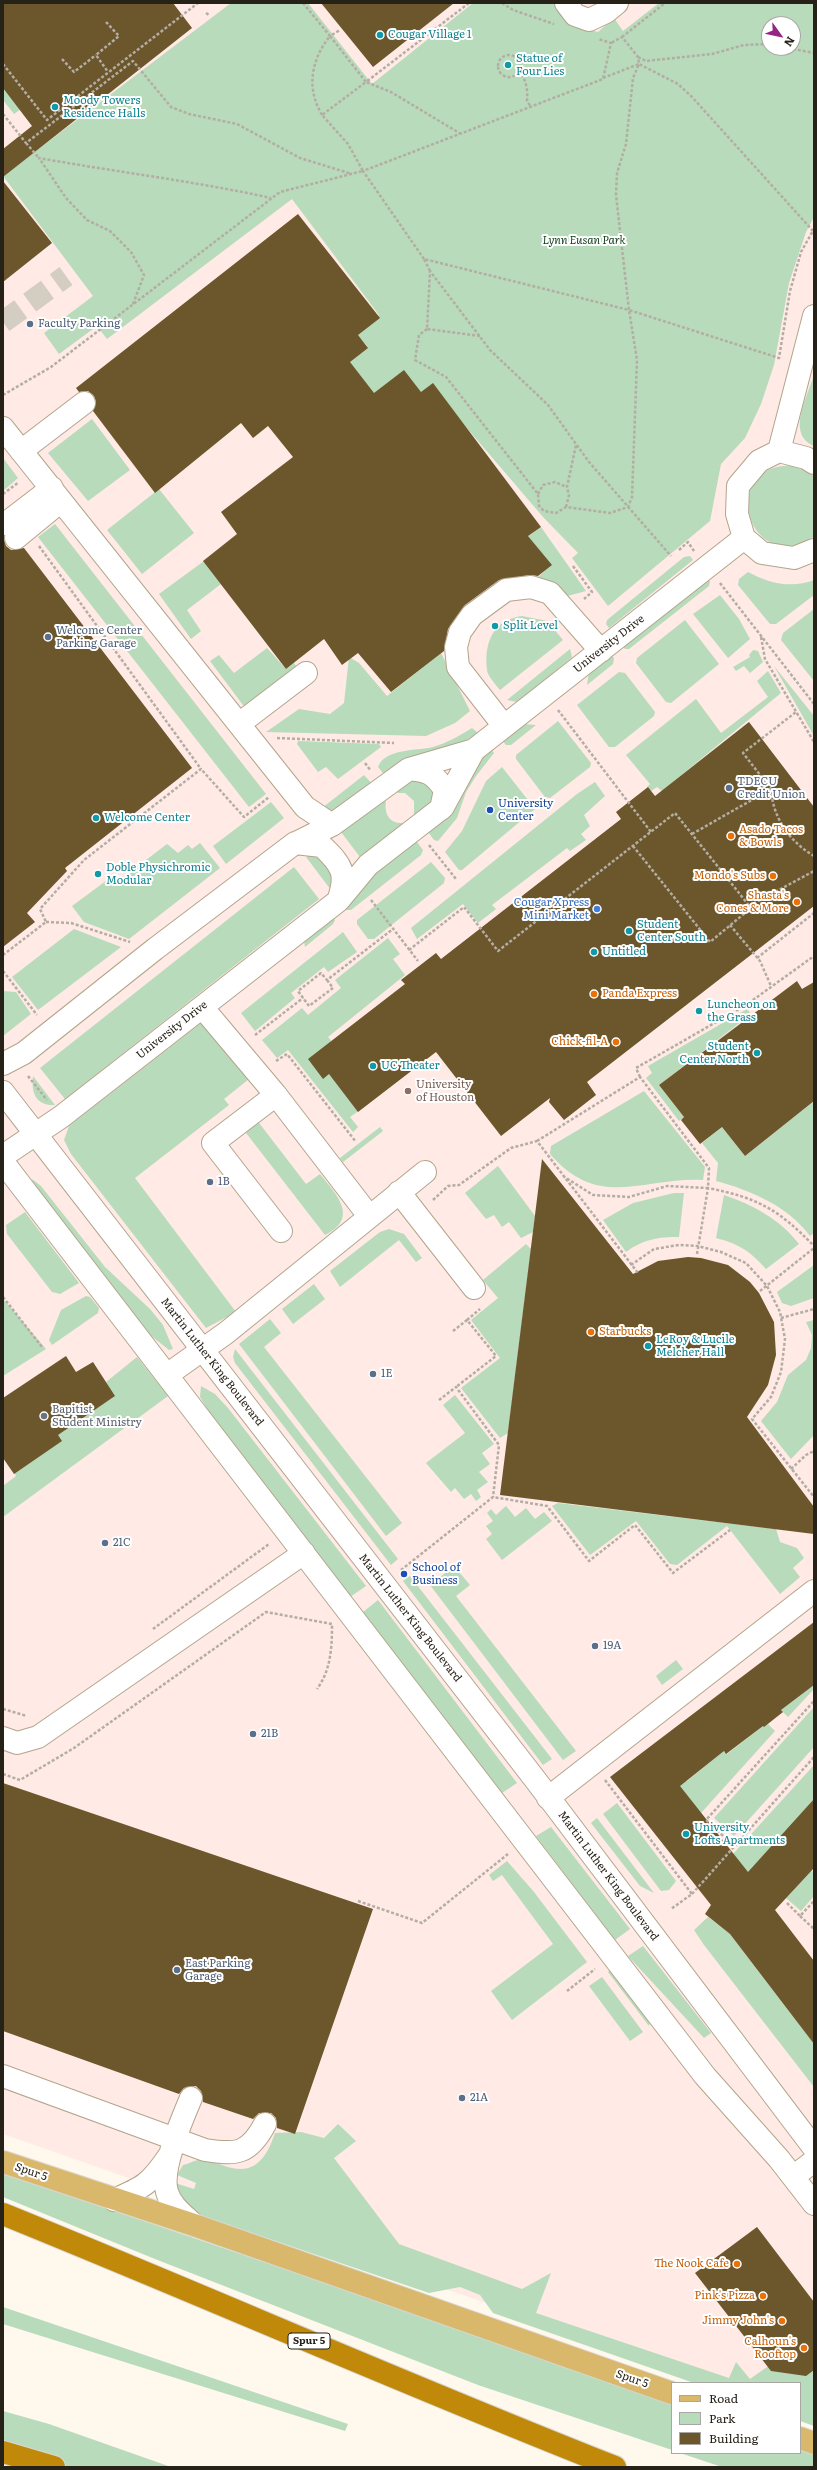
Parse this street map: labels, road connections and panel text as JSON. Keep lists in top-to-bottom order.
{
  "streets": {
    "highway": ["Spur 5"],
    "street": ["University Drive", "Martin Luther King Boulevard"]
  },
  "crossings": [
    ["University Drive", "Martin Luther King Boulevard"]
  ],
  "parks": ["Lynn Eusan Park"],
  "places": [
    "Cougar Village 1",
    "Statue of Four Lies",
    "Moody Towers Residence Halls",
    "Faculty Parking",
    "Split Level",
    "Welcome Center Parking Garage",
    "TDECU Credit Union",
    "University Center",
    "Welcome Center",
    "Asado Tacos & Bowls",
    "Doble Physichromic Modular",
    "Mondo's Subs",
    "Shasta's Cones & More",
    "Cougar Xpress Mini Market",
    "Student Center South",
    "Untitled",
    "Panda Express",
    "Luncheon on the Grass",
    "Chick-fil-A",
    "Student Center North",
    "UC Theater",
    "University of Houston",
    "1B",
    "Starbucks",
    "LeRoy & Lucile Melcher Hall",
    "1E",
    "Bapitist Student Ministry",
    "21C",
    "School of Business",
    "19A",
    "21B",
    "University Lofts Apartments",
    "East Parking Garage",
    "21A",
    "The Nook Cafe",
    "Pink's Pizza",
    "Jimmy John's",
    "Calhoun's Rooftop"
  ],
  "legend": ["Road", "Park", "Building"],
  "north": "bottom right"
}
